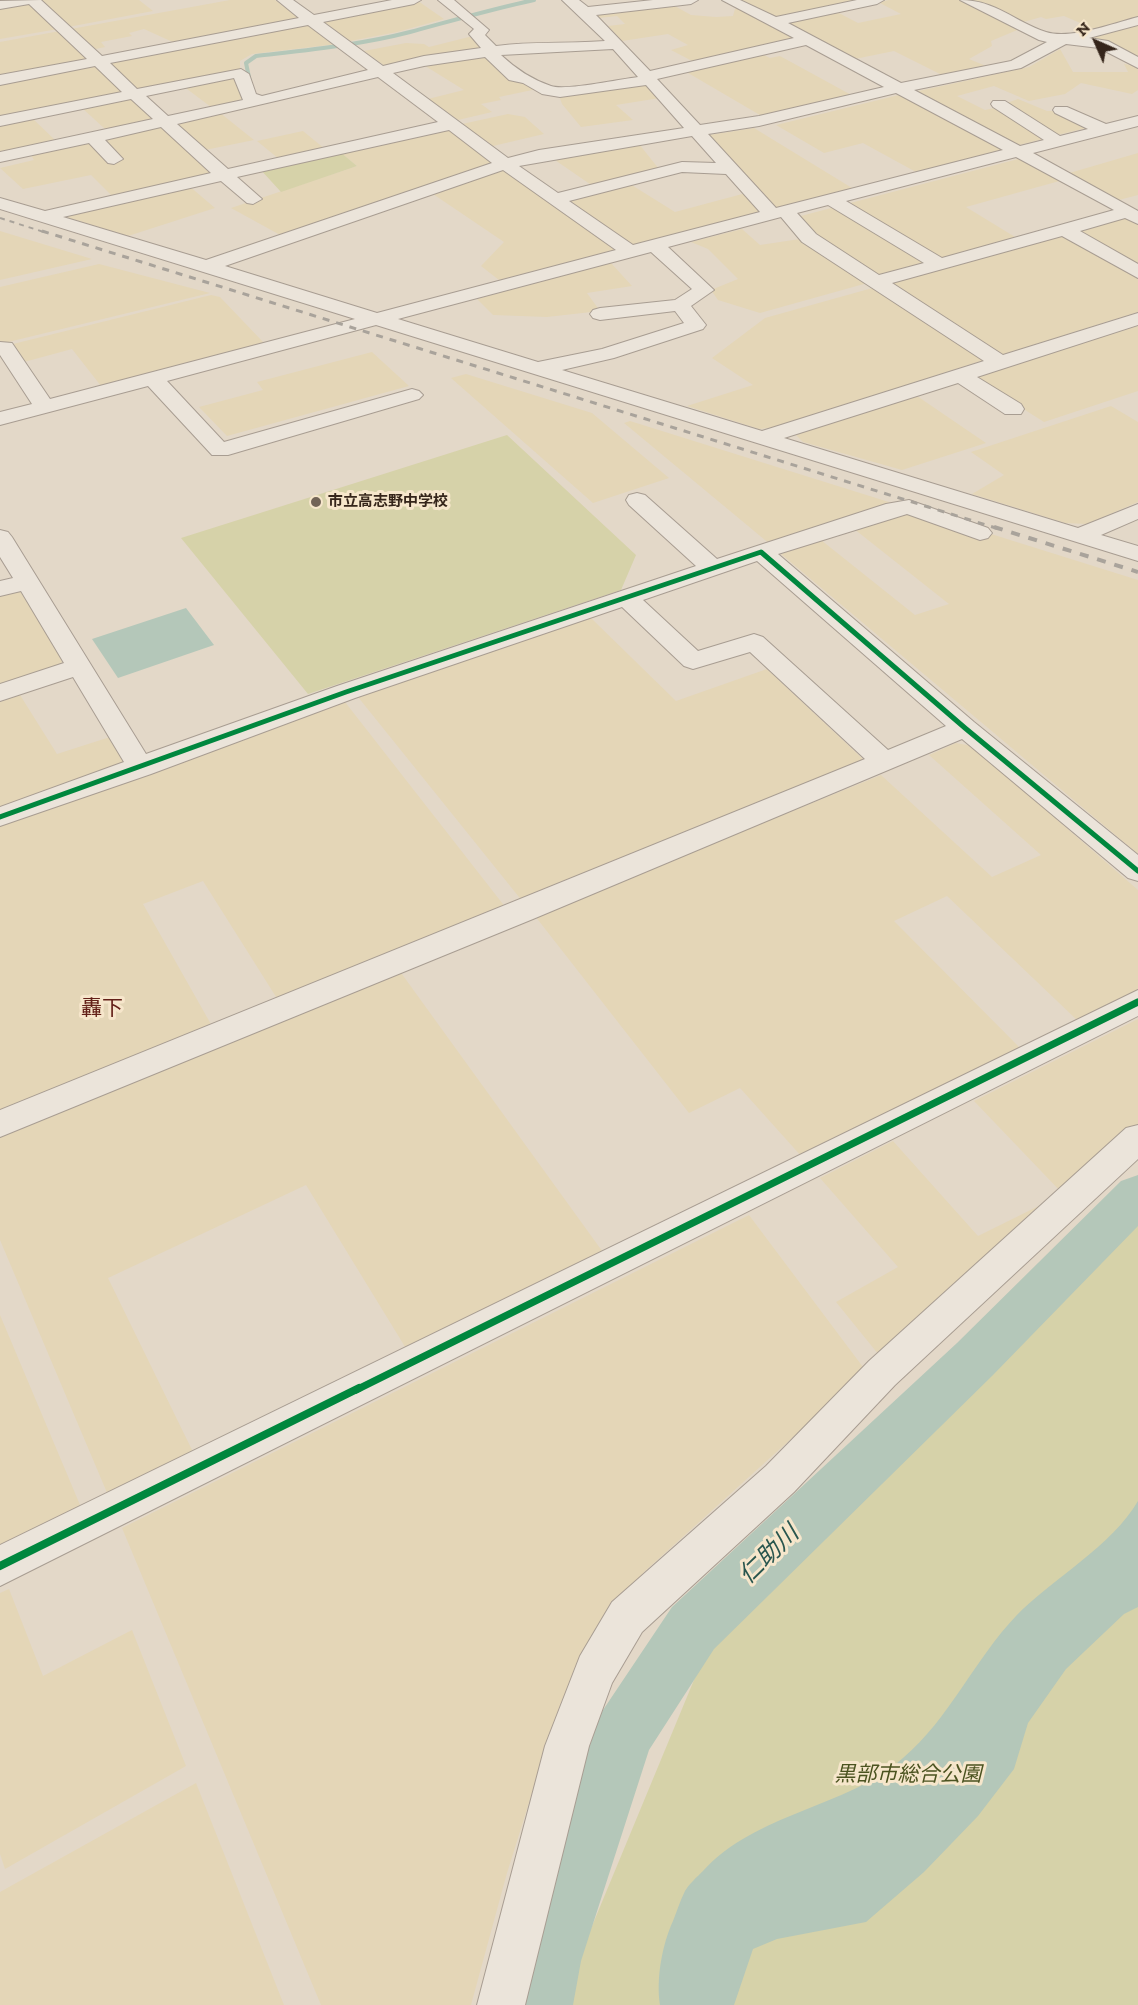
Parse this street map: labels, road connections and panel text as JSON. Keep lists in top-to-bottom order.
{
  "districts": ["轟下"],
  "water": ["仁助川"],
  "parks": ["黒部市総合公園"],
  "places": ["市立高志野中学校"],
  "north": "top left"
}
